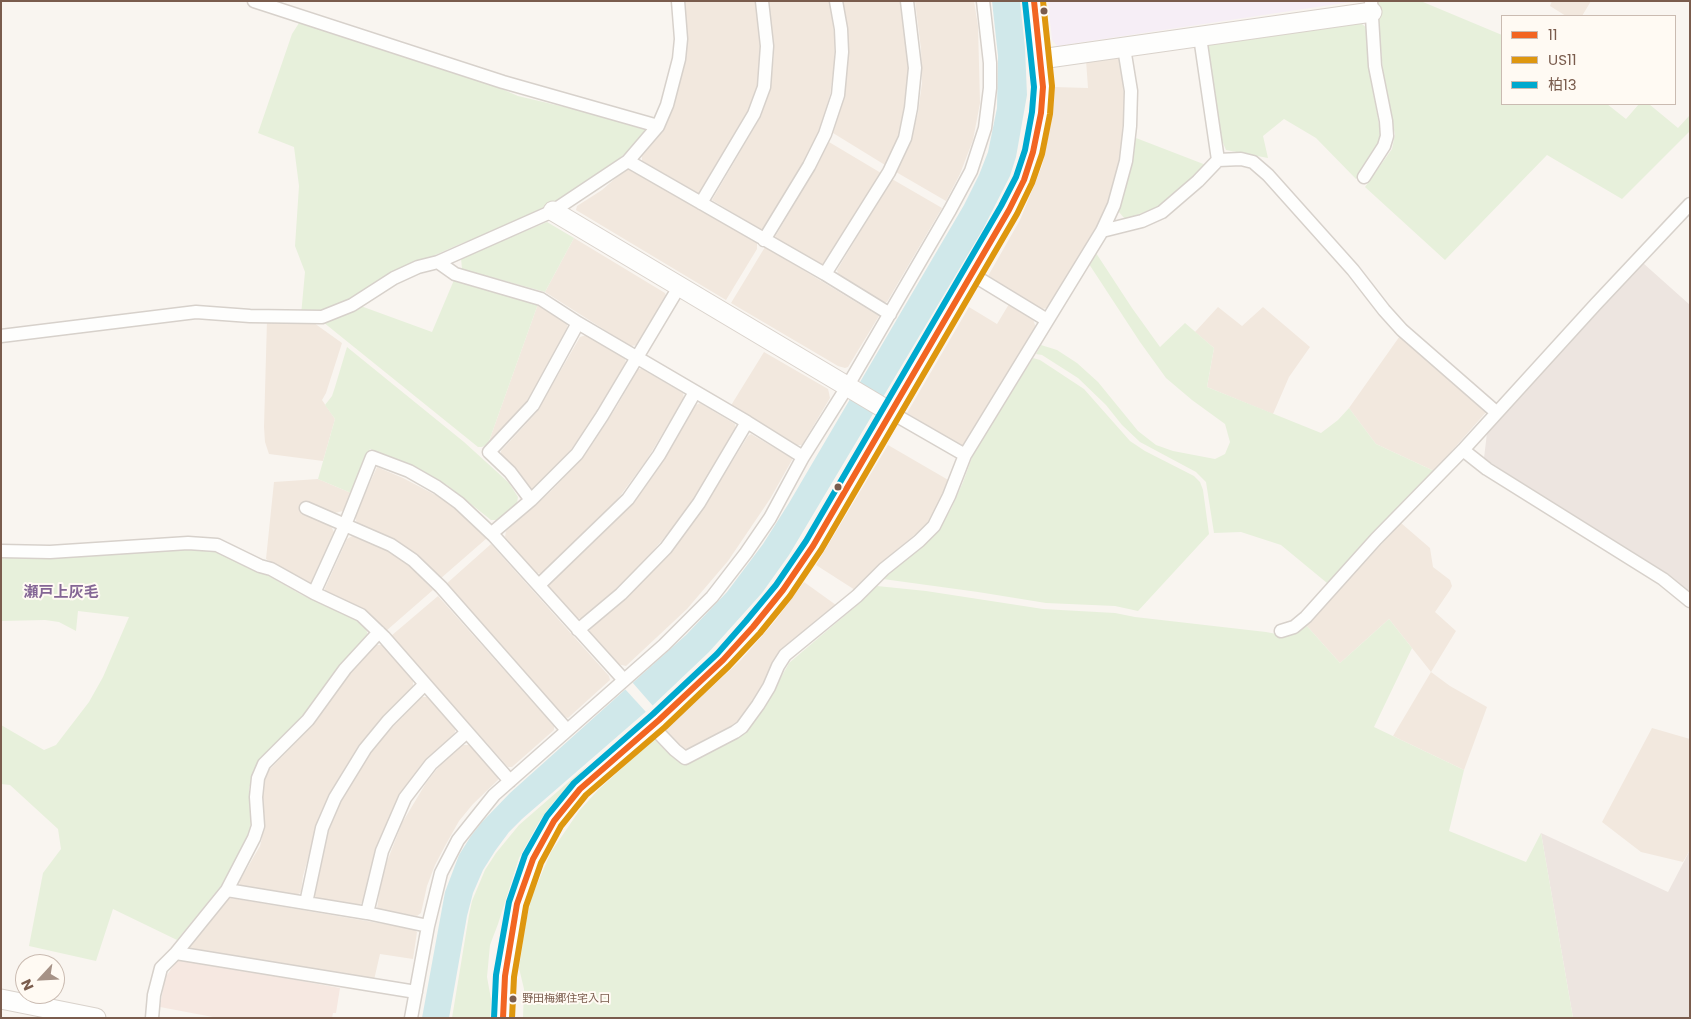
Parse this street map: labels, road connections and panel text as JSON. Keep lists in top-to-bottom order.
{
  "districts": ["瀬戸上灰毛"],
  "places": ["野田梅郷住宅入口"],
  "lines": ["transit line 11", "transit line US11", "transit line 柏13"],
  "legend": ["11", "US11", "柏13"],
  "north": "bottom left"
}
